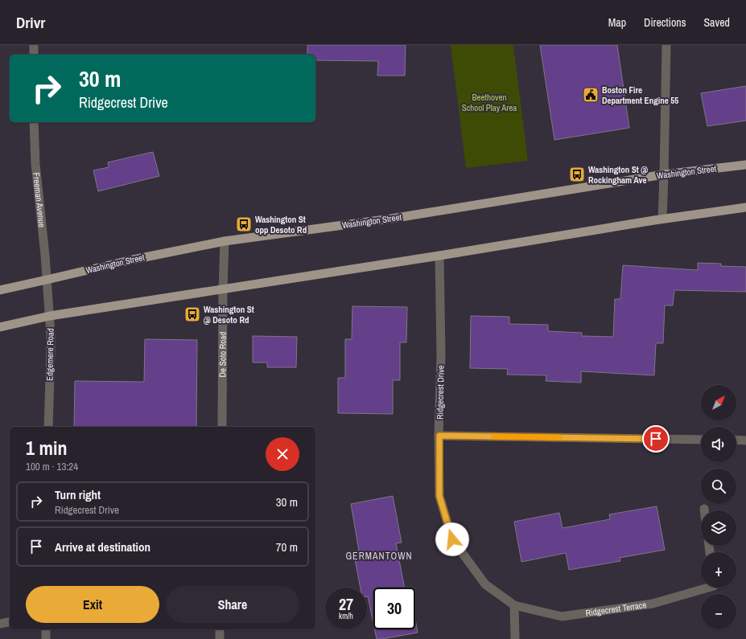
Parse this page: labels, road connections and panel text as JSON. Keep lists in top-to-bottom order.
{
  "streets": {
    "main road": ["Washington Street"],
    "street": [
      "Freeman Avenue",
      "Edgemere Road",
      "De Soto Road",
      "Ridgecrest Drive",
      "Ridgecrest Terrace"
    ]
  },
  "crossings": [
    ["Washington Street", "Freeman Avenue"],
    ["Washington Street", "Edgemere Road"],
    ["Washington Street", "De Soto Road"],
    ["Freeman Avenue", "Edgemere Road"],
    ["Ridgecrest Drive", "Ridgecrest Terrace"]
  ],
  "districts": ["GERMANTOWN"],
  "parks": ["Beethoven School Play Area"],
  "places": {
    "public building": ["Boston Fire Department Engine 55"],
    "bus stop": ["Washington St @ Rockingham Ave", "Washington St opp Desoto Rd", "Washington St @ Desoto Rd"]
  },
  "north": "top right",
  "page": {
    "header": "Drivr",
    "nav": ["Map", "Directions", "Saved"],
    "turn": ["30 m", "Ridgecrest Drive"],
    "map_buttons": ["+", "−"],
    "heading": ["1 min", "100 m · 13:24"],
    "list": [
      {
        "name": "Turn right",
        "note": "Ridgecrest Drive",
        "value": "30 m"
      },
      {
        "name": "Arrive at destination",
        "value": "70 m"
      }
    ],
    "buttons": ["Exit", "Share"],
    "speed": "27 km/h",
    "limit": "30"
  }
}
